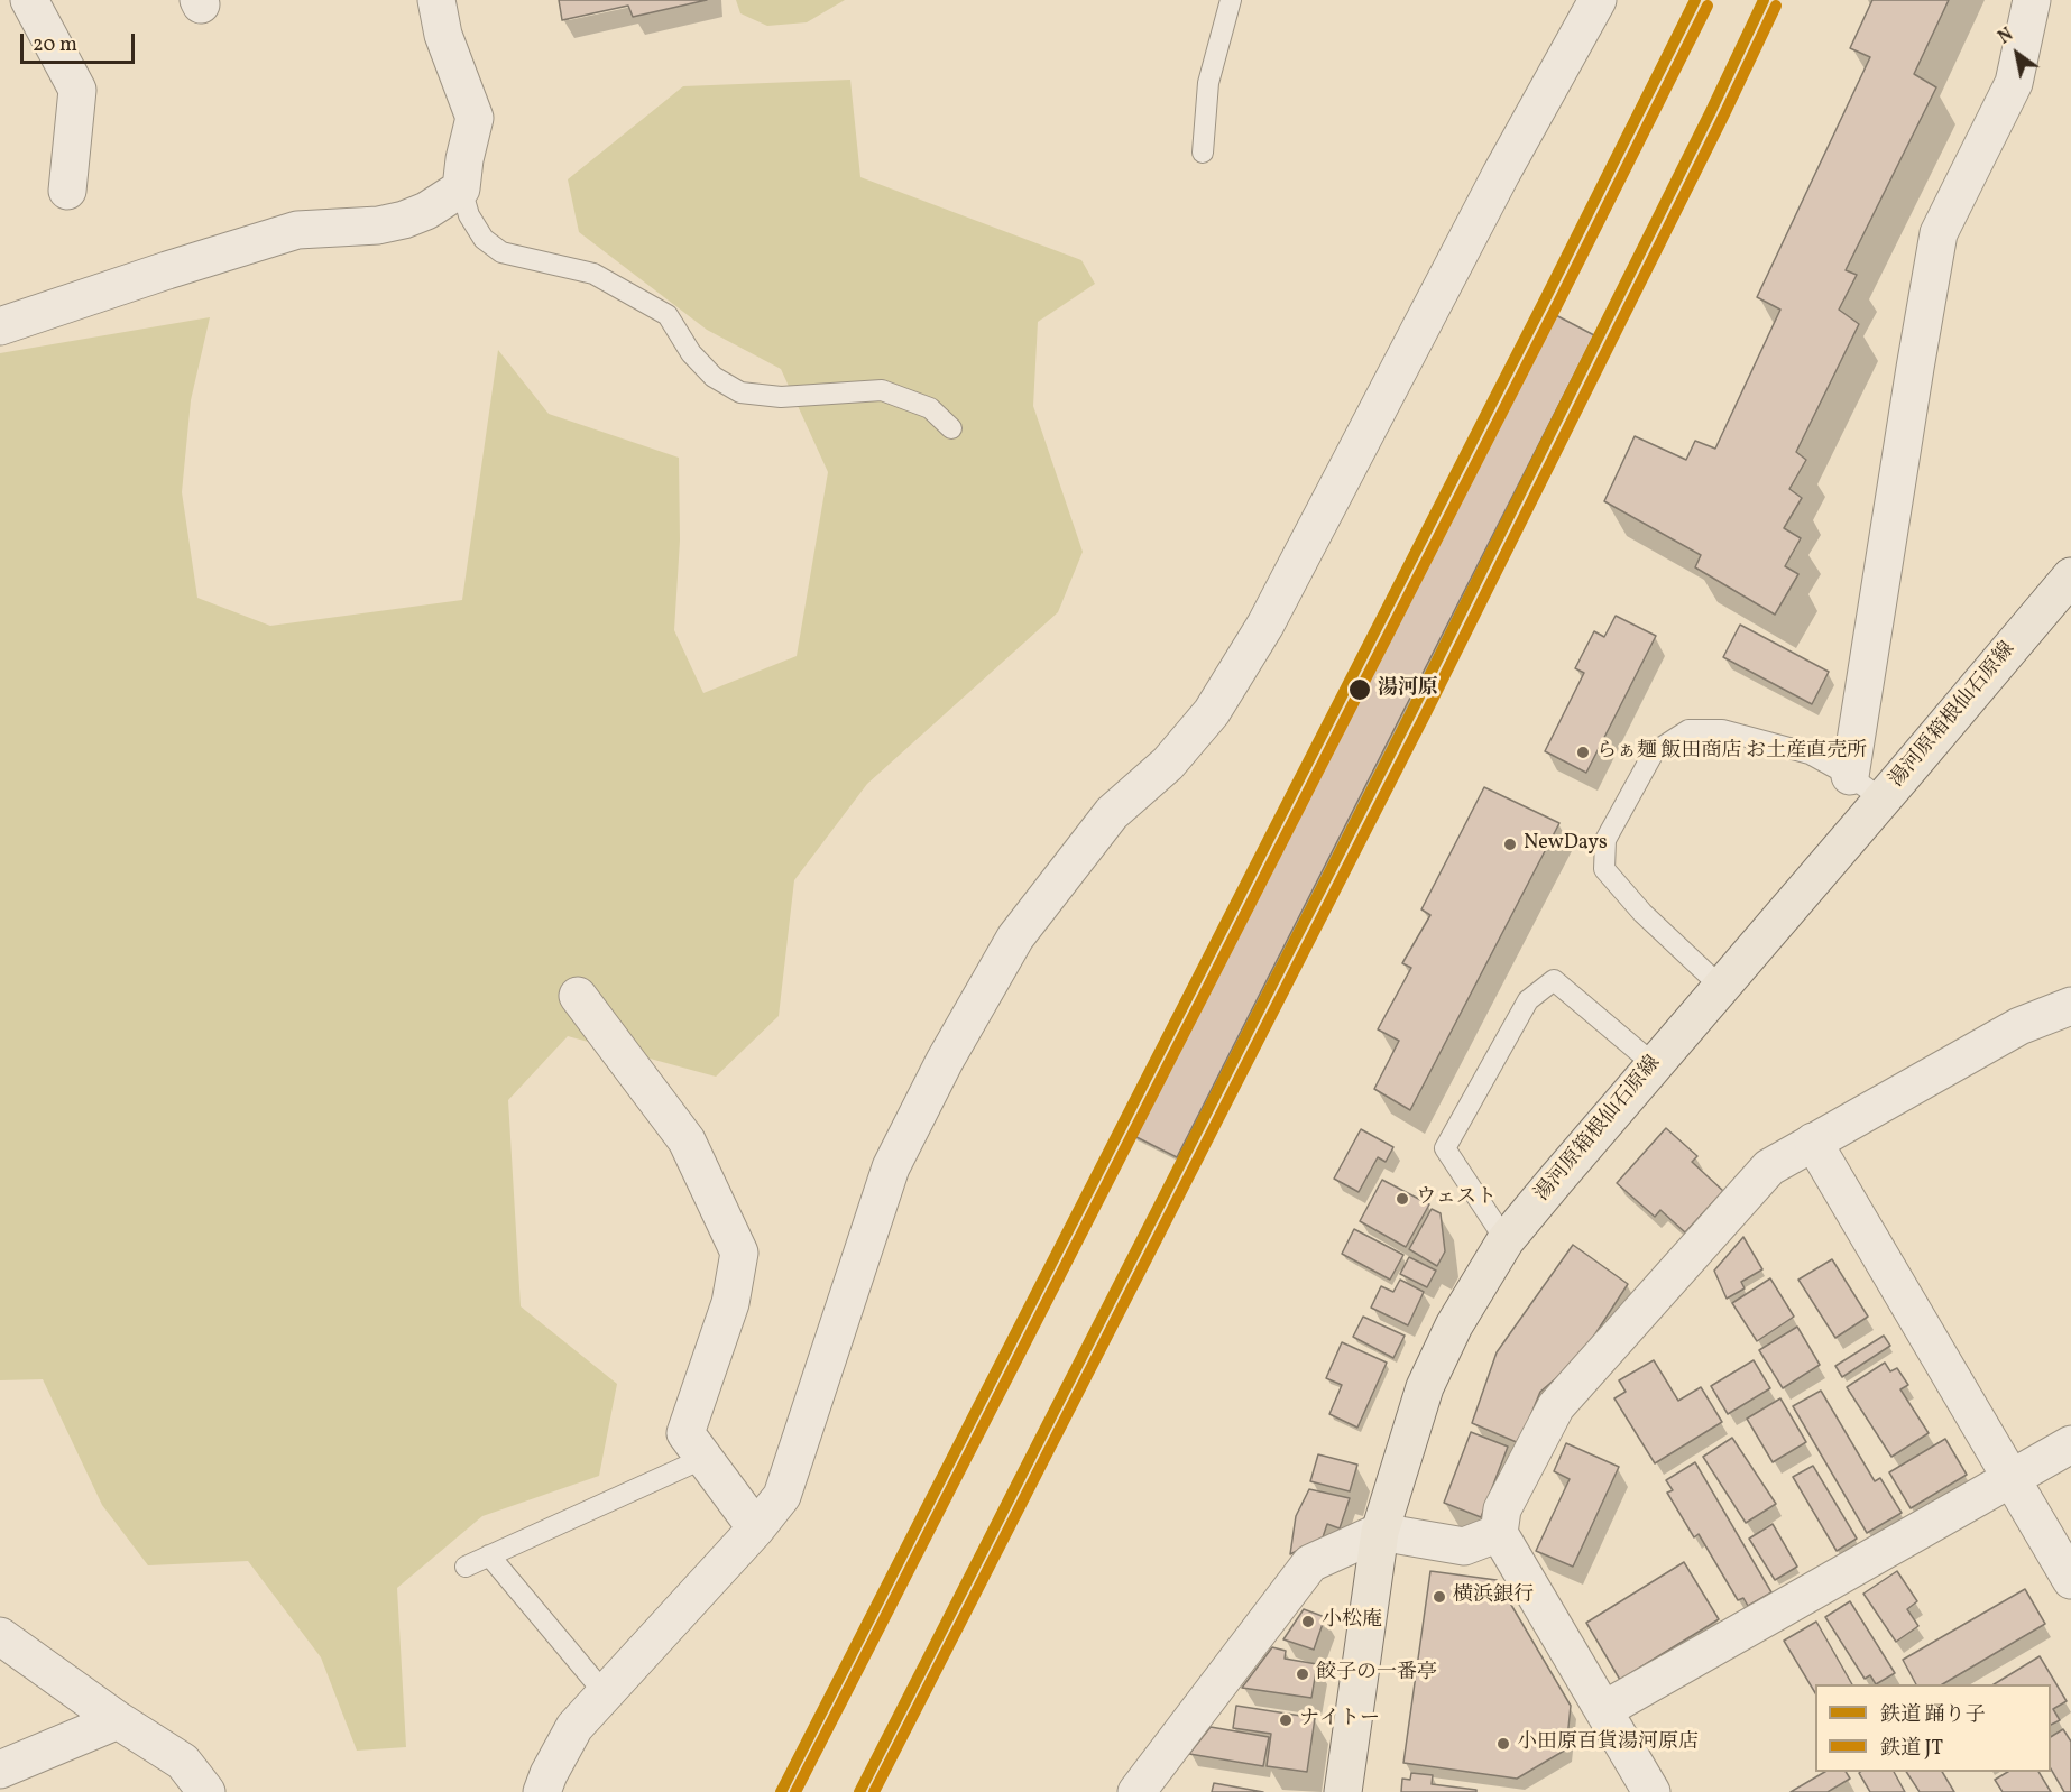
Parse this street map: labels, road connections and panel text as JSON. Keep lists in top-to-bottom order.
{
  "streets": {
    "main road": ["湯河原箱根仙石原線"]
  },
  "places": [
    "湯河原",
    "らぁ麺 飯田商店 お土産直売所",
    "NewDays",
    "ウェスト",
    "横浜銀行",
    "小松庵",
    "餃子の一番亭",
    "ナイトー",
    "小田原百貨湯河原店"
  ],
  "lines": ["rail line 踊り子", "rail line JT"],
  "legend": ["鉄道 踊り子", "鉄道 JT"],
  "scale_bar": "20 m",
  "north": "top left"
}
